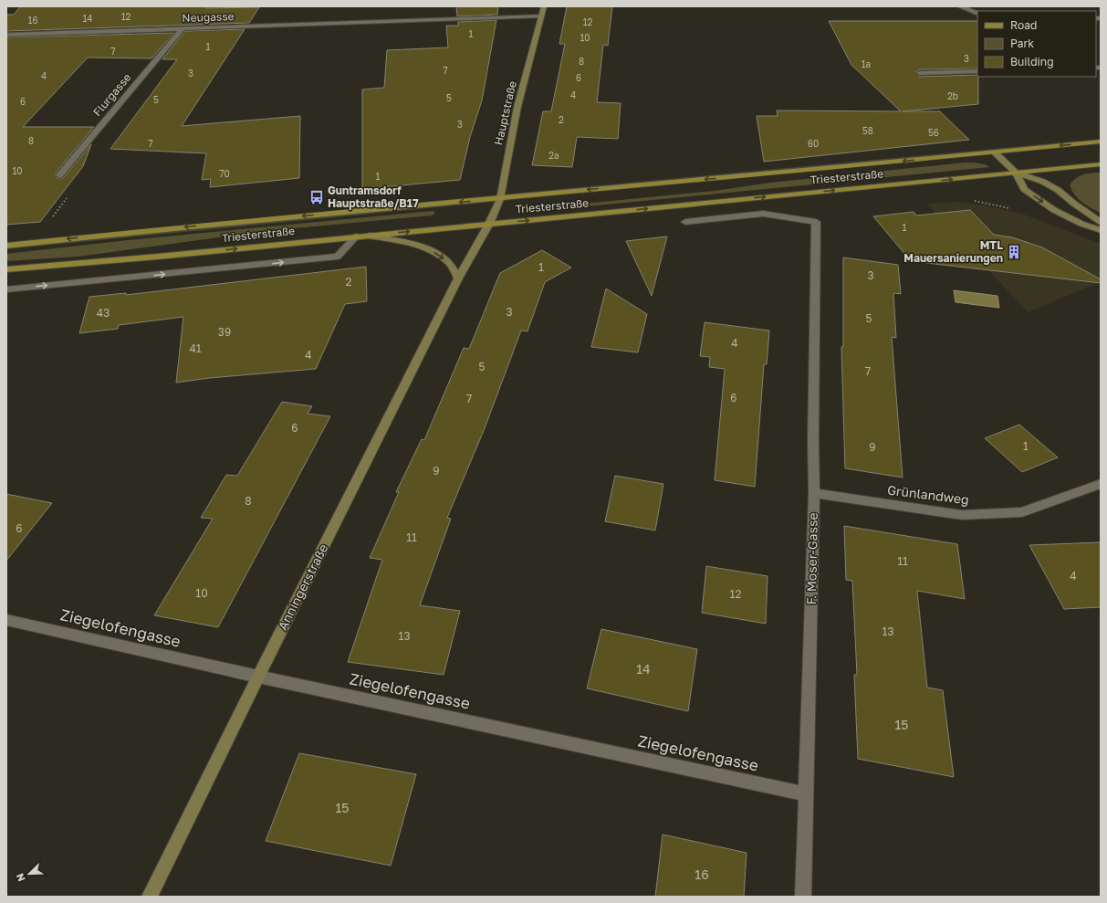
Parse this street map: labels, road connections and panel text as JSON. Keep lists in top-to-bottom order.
{
  "streets": {
    "main road": ["Triesterstraße"],
    "street": [
      "Neugasse",
      "Flurgasse",
      "Hauptstraße",
      "Grünlandweg",
      "F. Moser-Gasse",
      "Anningerstraße",
      "Ziegelofengasse"
    ]
  },
  "crossings": [
    ["Neugasse", "Flurgasse"],
    ["Neugasse", "Hauptstraße"],
    ["Hauptstraße", "Triesterstraße"],
    ["Hauptstraße", "Anningerstraße"],
    ["Triesterstraße", "Anningerstraße"],
    ["Grünlandweg", "F. Moser-Gasse"],
    ["F. Moser-Gasse", "Ziegelofengasse"],
    ["Anningerstraße", "Ziegelofengasse"]
  ],
  "places": {
    "bus stop": ["Guntramsdorf Hauptstraße/B17"],
    "building": ["MTL Mauersanierungen"]
  },
  "house_numbers": [
    "12",
    "14",
    "16",
    "12",
    "1",
    "10",
    "1",
    "7",
    "3",
    "8",
    "1a",
    "7",
    "3",
    "4",
    "6",
    "4",
    "2b",
    "5",
    "5",
    "6",
    "2",
    "3",
    "58",
    "56",
    "8",
    "7",
    "60",
    "2a",
    "10",
    "70",
    "1",
    "1",
    "1",
    "3",
    "2",
    "3",
    "43",
    "5",
    "39",
    "4",
    "41",
    "4",
    "5",
    "7",
    "6",
    "7",
    "6",
    "1",
    "9",
    "9",
    "8",
    "6",
    "11",
    "11",
    "4",
    "10",
    "12",
    "13",
    "13",
    "14",
    "15",
    "15",
    "16"
  ],
  "legend": ["Road", "Park", "Building"],
  "north": "bottom left"
}
